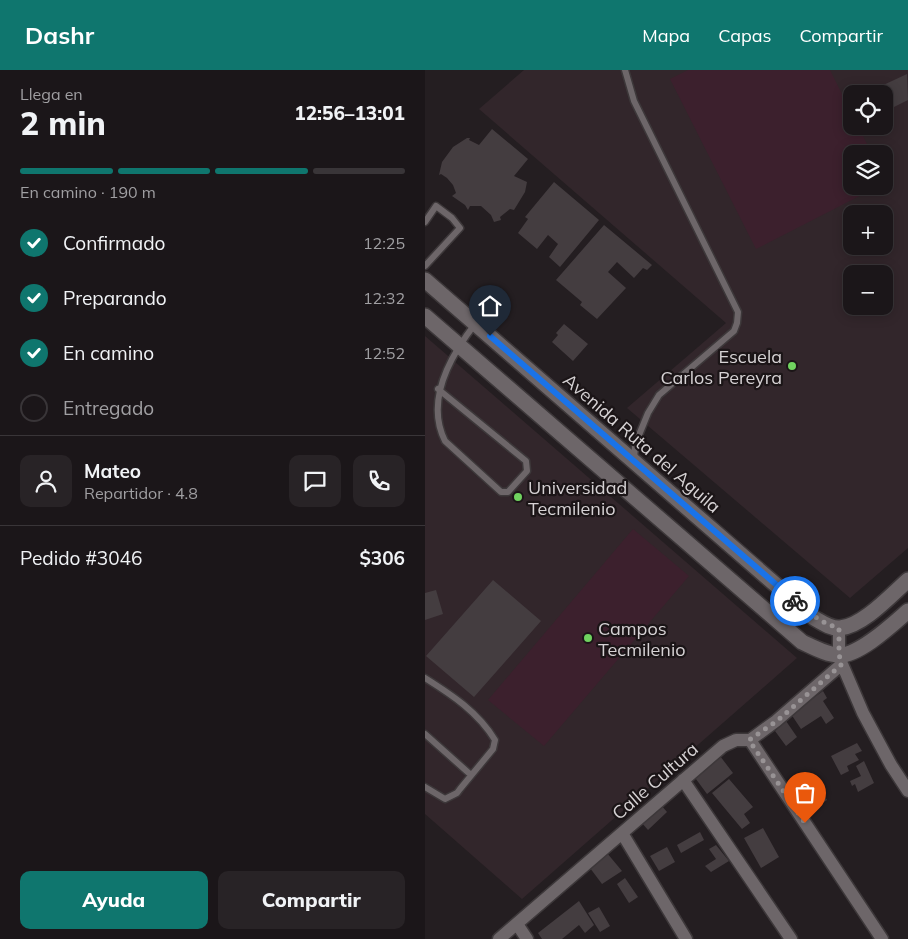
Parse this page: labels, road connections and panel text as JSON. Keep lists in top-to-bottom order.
{
  "streets": {
    "street": ["Avenida Ruta del Aguila", "Calle Cultura"]
  },
  "places": ["Escuela Carlos Pereyra", "Universidad Tecmilenio", "Campos Tecmilenio"],
  "page": {
    "header": "Dashr",
    "nav": ["Mapa", "Capas", "Compartir"],
    "heading": ["2 min", "Llega en", "12:56–13:01"],
    "panel": [
      "Mateo",
      "Repartidor · 4.8",
      "Pedido #3046",
      "$306"
    ],
    "map_buttons": ["+", "−"],
    "bar": "En camino · 190 m",
    "list": [
      ["Confirmado", "12:25"],
      ["Preparando", "12:32"],
      ["En camino", "12:52"],
      "Entregado"
    ],
    "buttons": ["Ayuda", "Compartir"]
  }
}
